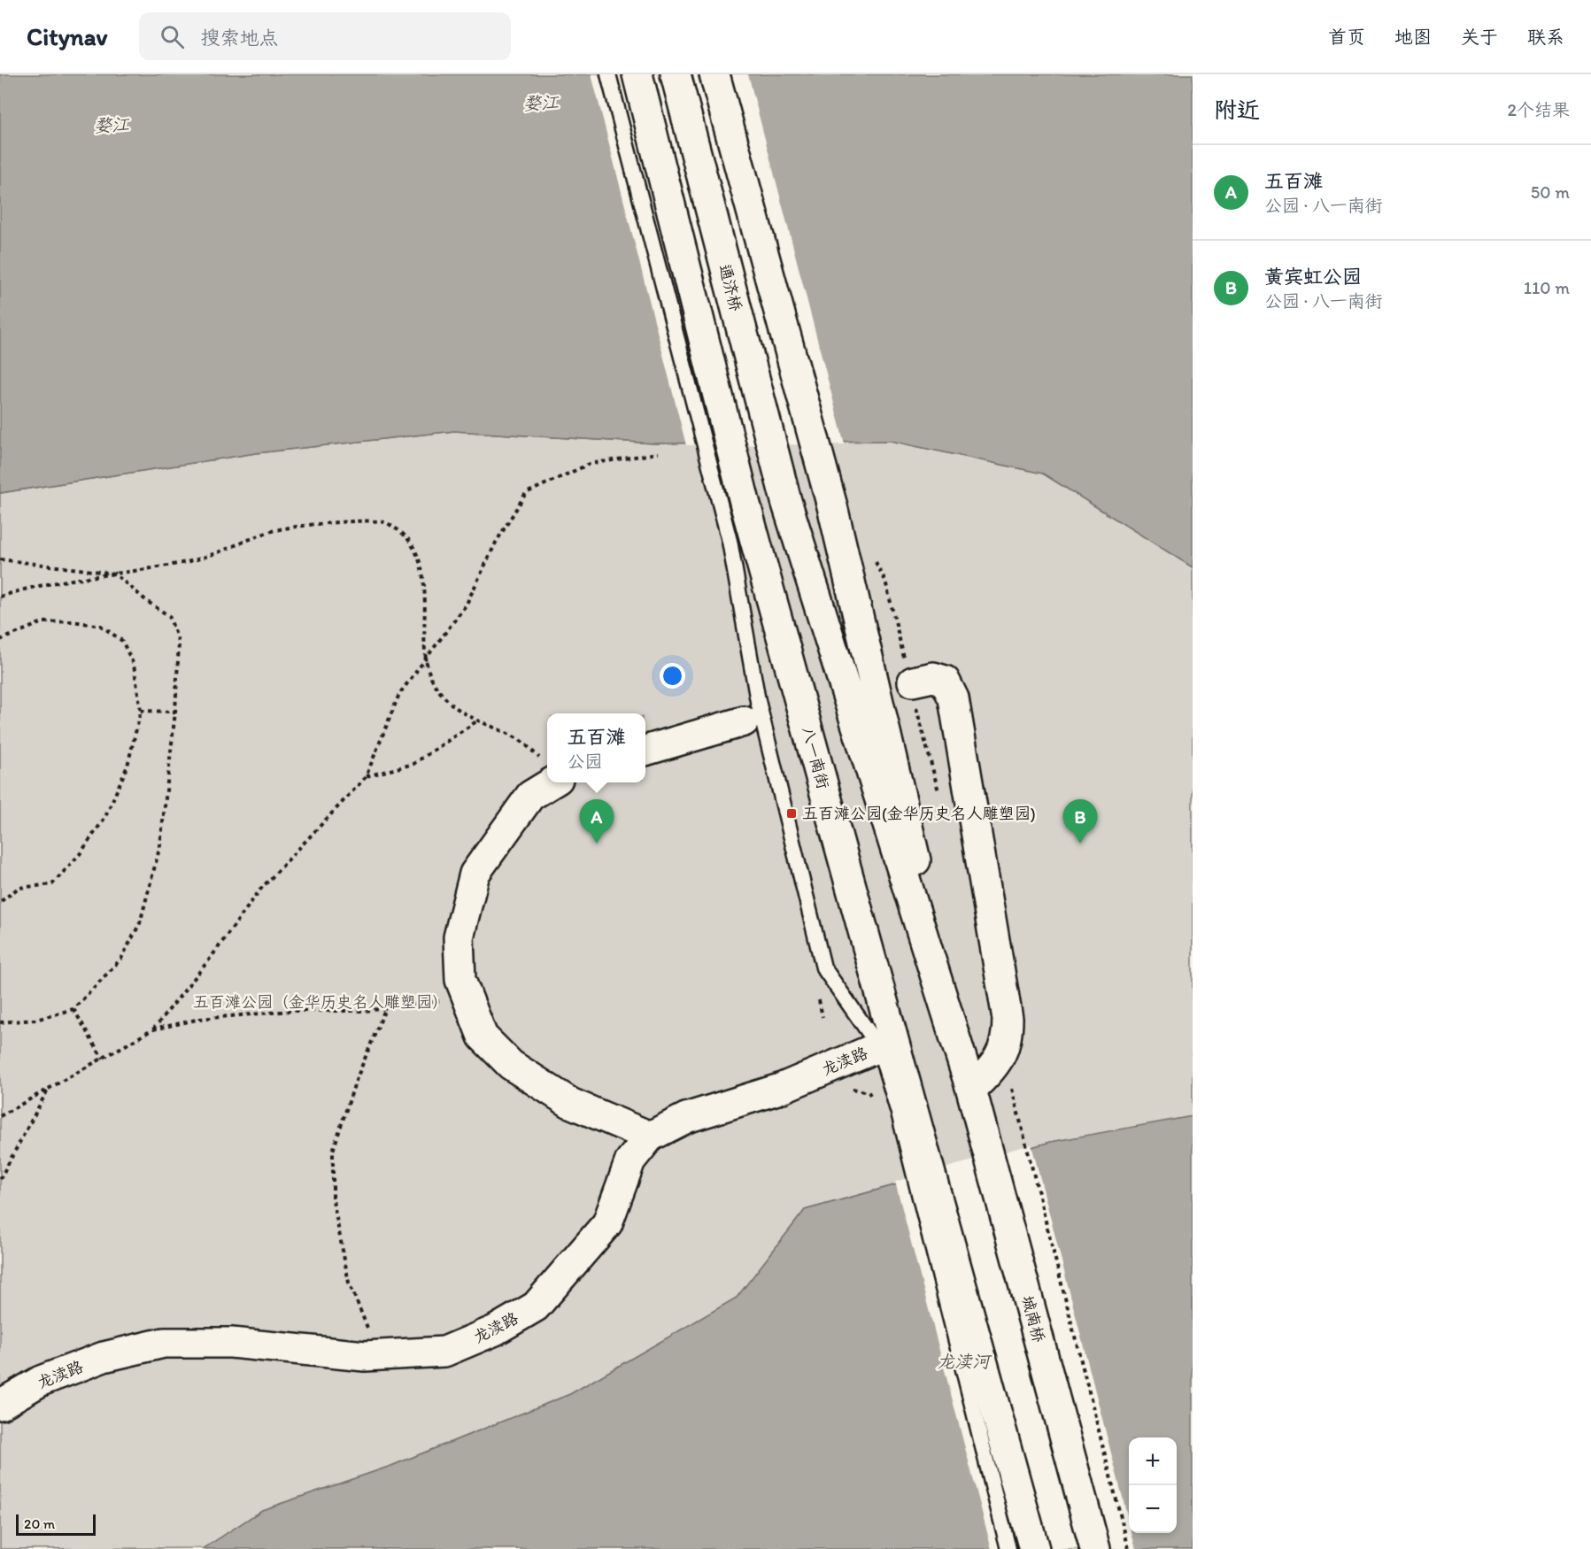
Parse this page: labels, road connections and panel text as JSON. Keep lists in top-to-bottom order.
{
  "streets": {
    "main road": [
      "通济桥",
      "八一南街",
      "龙渎路",
      "城南桥"
    ]
  },
  "crossings": [
    ["八一南街", "龙渎路"]
  ],
  "water": ["婺江", "龙渎河"],
  "parks": ["五百滩公园（金华历史名人雕塑园）"],
  "places": {
    "transit": ["五百滩公园(金华历史名人雕塑园)"]
  },
  "scale_bar": "20 m",
  "page": {
    "header": "Citynav",
    "search": "搜索地点",
    "nav": [
      "首页",
      "地图",
      "关于",
      "联系"
    ],
    "heading": ["附近", "2个结果"],
    "list": [
      {
        "mark": "A",
        "name": "五百滩",
        "note": "公园 · 八一南街",
        "value": "50 m"
      },
      {
        "mark": "B",
        "name": "黄宾虹公园",
        "note": "公园 · 八一南街",
        "value": "110 m"
      }
    ],
    "popup": ["五百滩", "公园"],
    "pins": ["A", "B"],
    "map_buttons": ["+", "−"],
    "scale": "20 m"
  }
}
